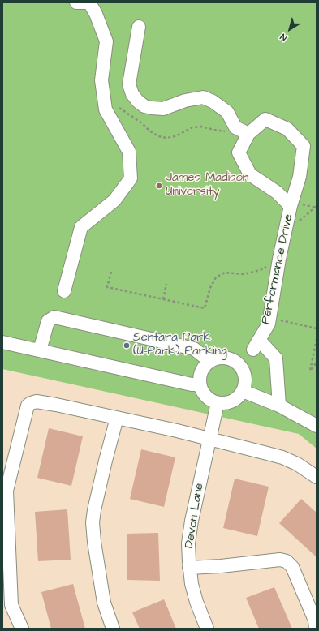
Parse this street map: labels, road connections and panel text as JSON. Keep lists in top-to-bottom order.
{
  "streets": {
    "street": ["Performance Drive", "Devon Lane"]
  },
  "places": ["James Madison University", "Sentara Park (U-Park) Parking"],
  "north": "bottom left"
}
